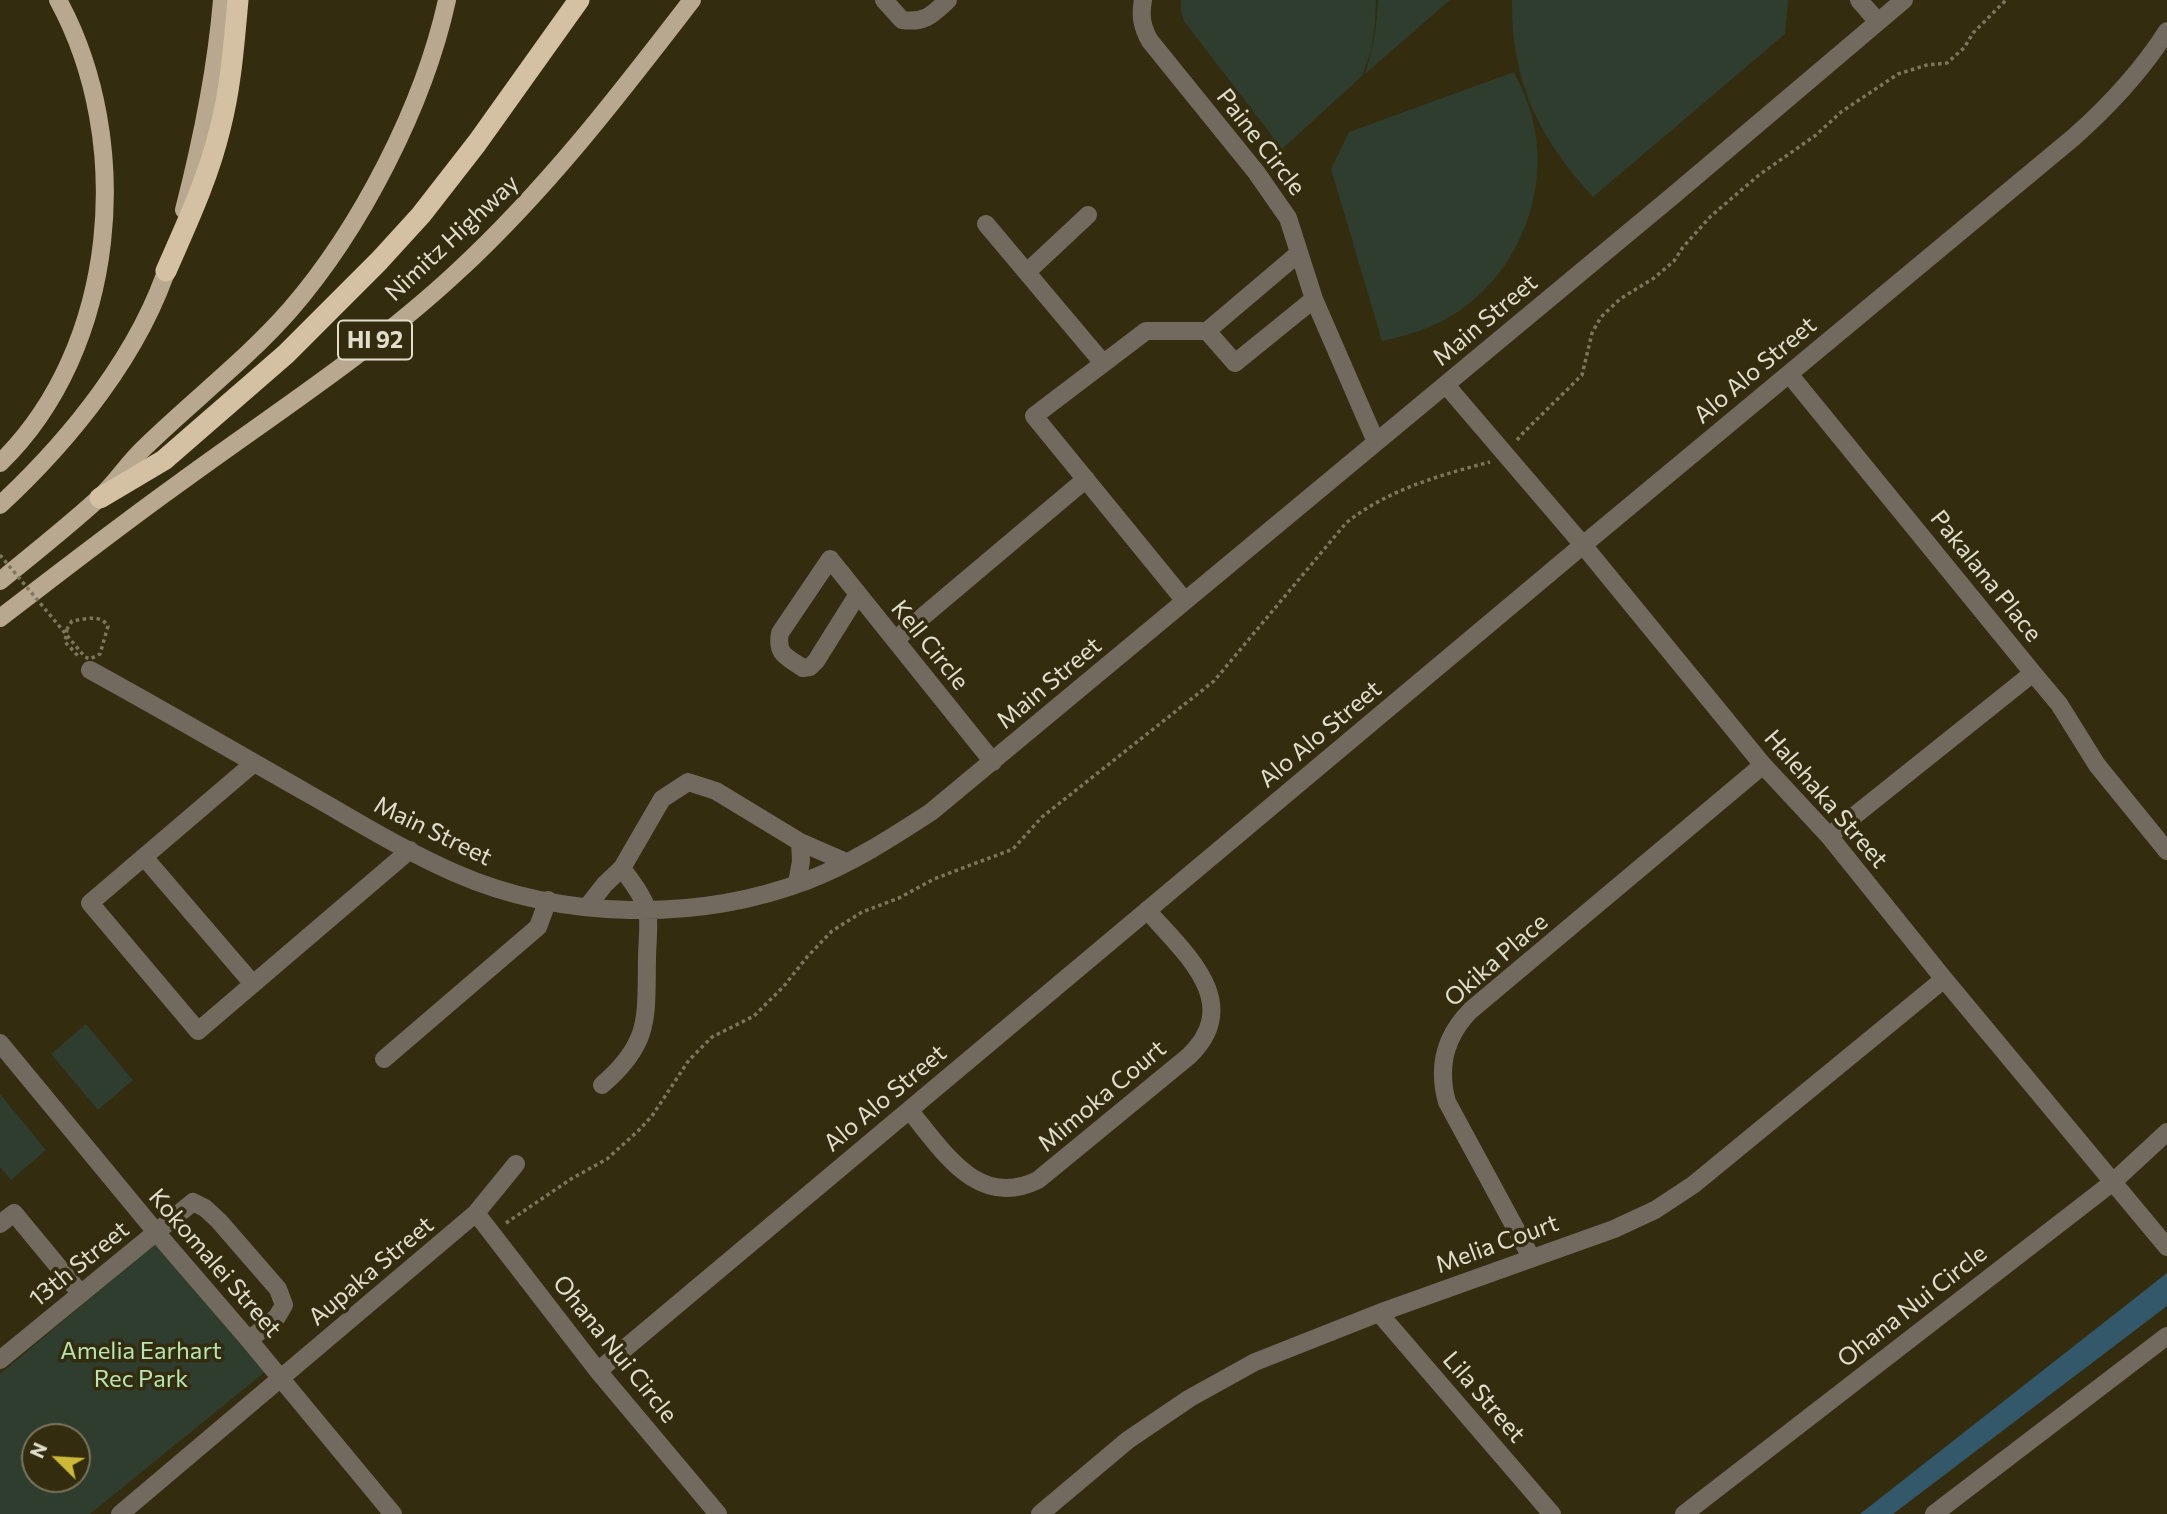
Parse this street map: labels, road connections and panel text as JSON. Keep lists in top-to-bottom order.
{
  "streets": {
    "main road": ["Nimitz Highway", "HI 92"],
    "street": [
      "Paine Circle",
      "Main Street",
      "Alo Alo Street",
      "Pakalana Place",
      "Kell Circle",
      "Halehaka Street",
      "Okika Place",
      "Mimoka Court",
      "Melia Court",
      "Kokomalei Street",
      "13th Street",
      "Aupaka Street",
      "Ohana Nui Circle",
      "Lila Street"
    ]
  },
  "crossings": [
    ["Paine Circle", "Main Street"],
    ["Main Street", "Kell Circle"],
    ["Main Street", "Halehaka Street"],
    ["Alo Alo Street", "Pakalana Place"],
    ["Alo Alo Street", "Halehaka Street"],
    ["Alo Alo Street", "Mimoka Court"],
    ["Alo Alo Street", "Ohana Nui Circle"],
    ["Pakalana Place", "Halehaka Street"],
    ["Halehaka Street", "Okika Place"],
    ["Halehaka Street", "Melia Court"],
    ["Halehaka Street", "Ohana Nui Circle"],
    ["Okika Place", "Melia Court"],
    ["Melia Court", "Lila Street"],
    ["Kokomalei Street", "13th Street"],
    ["Kokomalei Street", "Aupaka Street"],
    ["Aupaka Street", "Ohana Nui Circle"]
  ],
  "parks": ["Amelia Earhart Rec Park"],
  "north": "top left"
}
